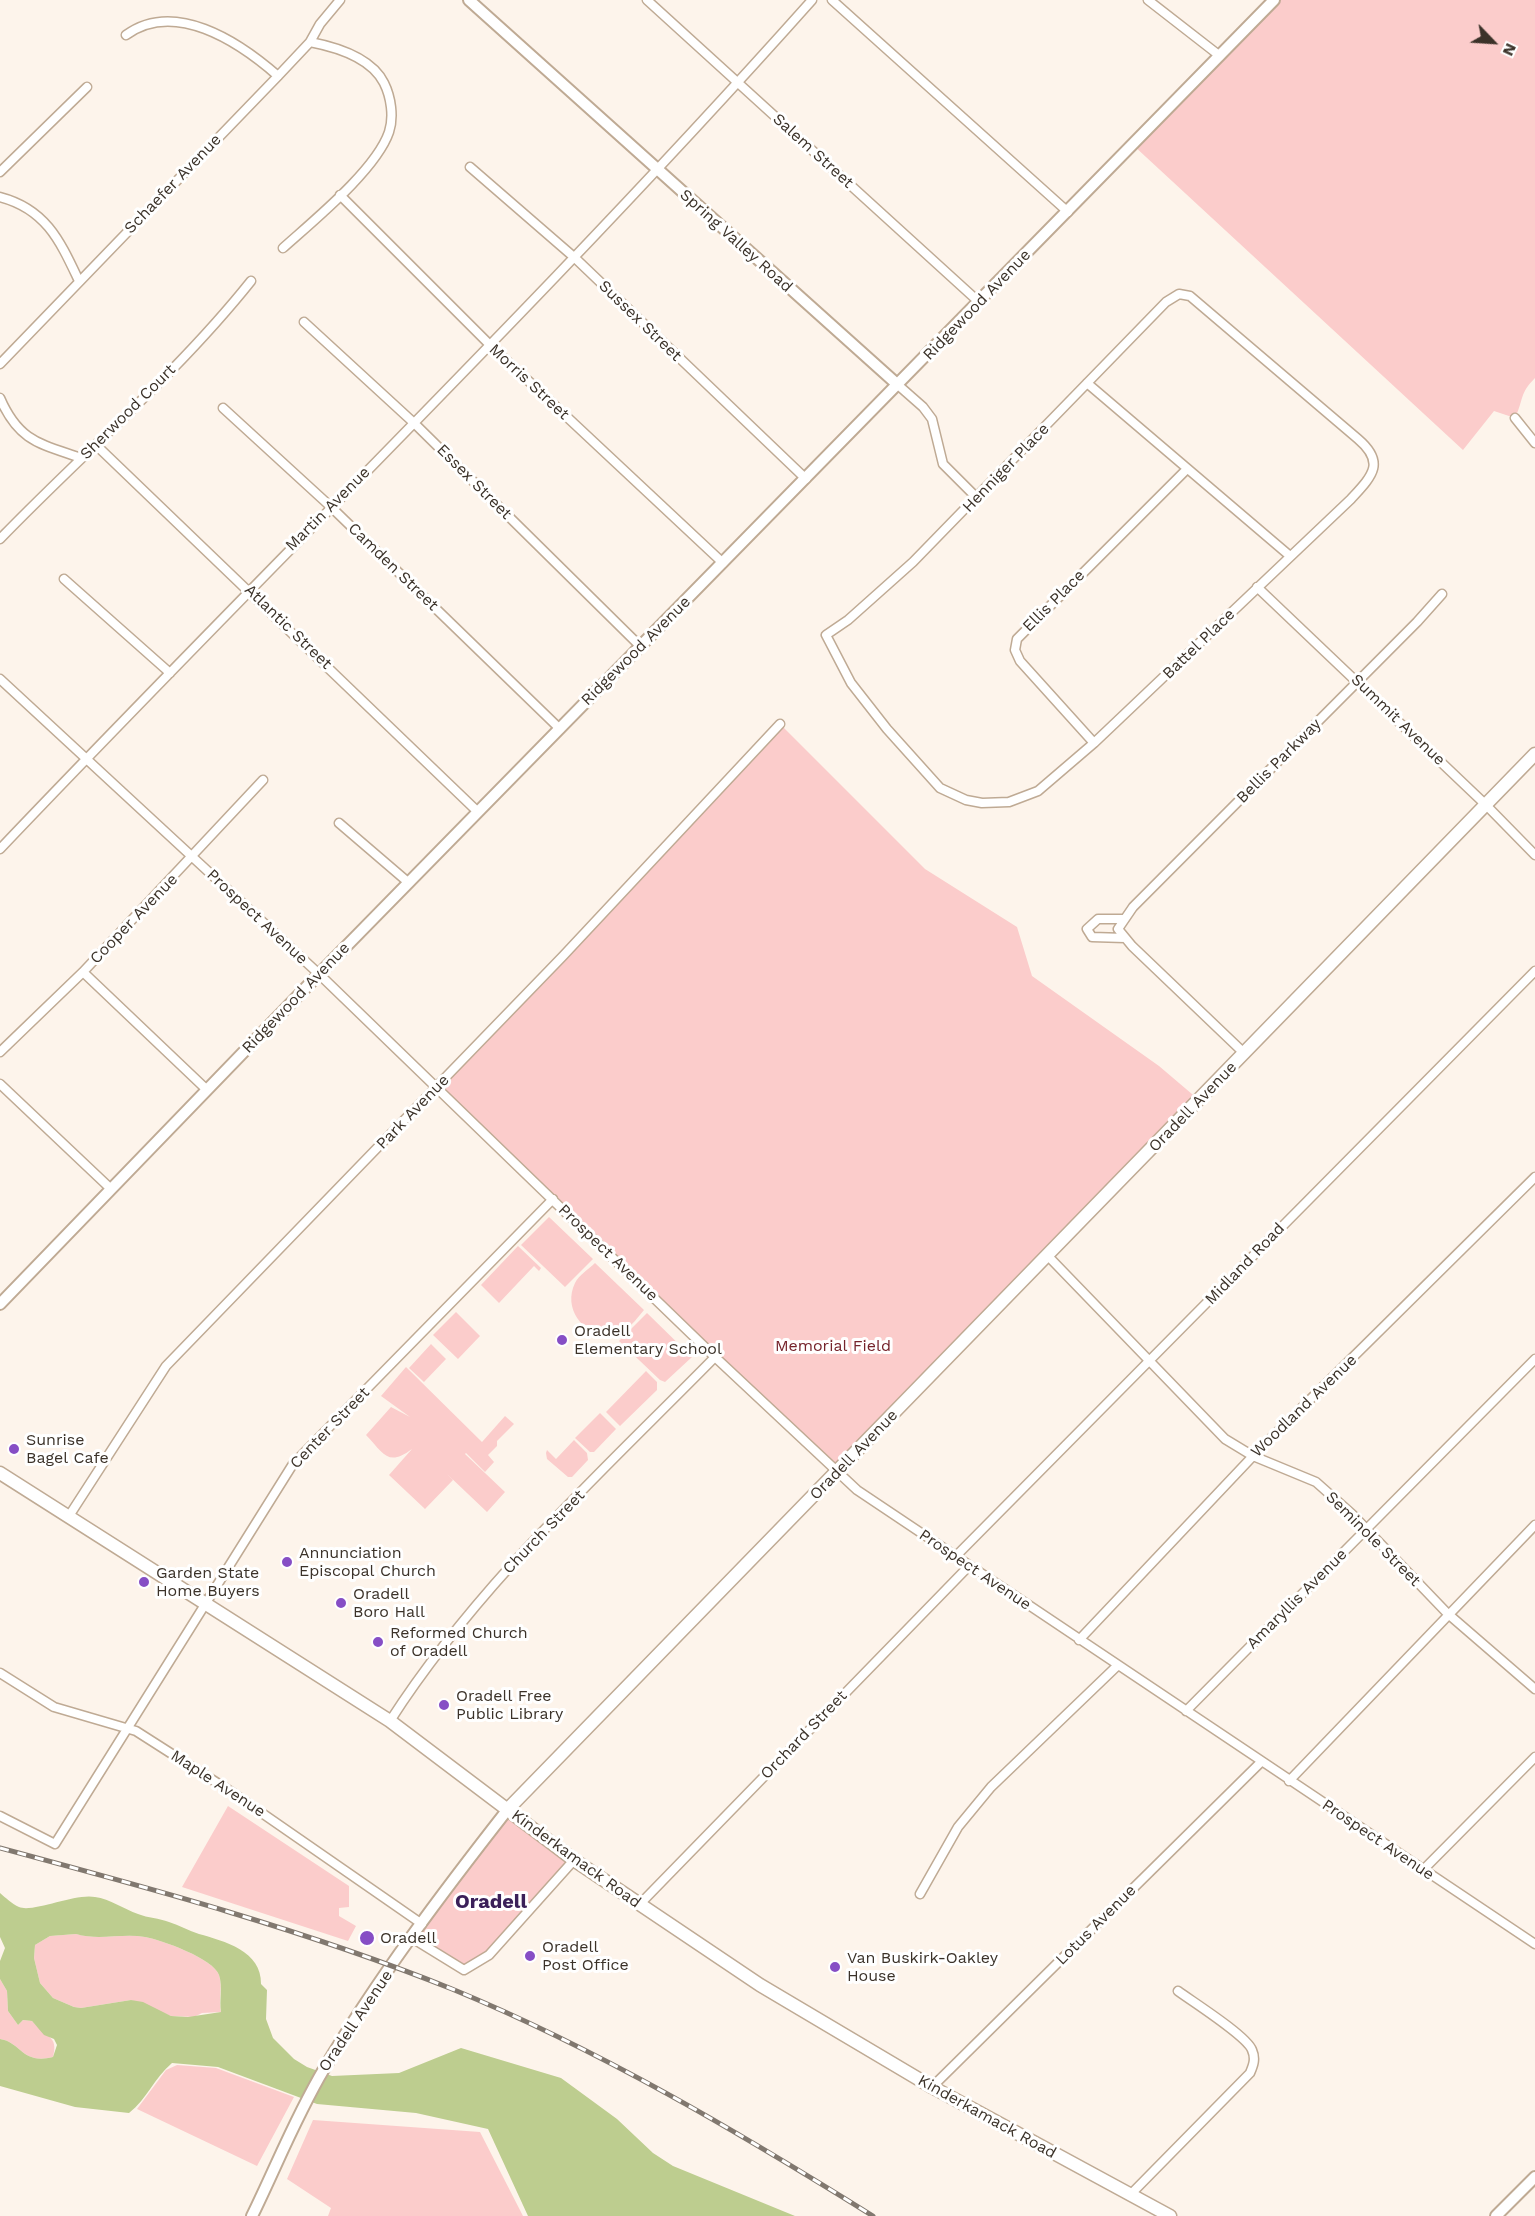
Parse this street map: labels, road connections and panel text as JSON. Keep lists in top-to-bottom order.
{
  "streets": {
    "main road": ["Oradell Avenue", "Kinderkamack Road"],
    "street": [
      "Salem Street",
      "Schaefer Avenue",
      "Spring Valley Road",
      "Ridgewood Avenue",
      "Sussex Street",
      "Morris Street",
      "Sherwood Court",
      "Henniger Place",
      "Essex Street",
      "Martin Avenue",
      "Camden Street",
      "Ellis Place",
      "Atlantic Street",
      "Battel Place",
      "Summit Avenue",
      "Bellis Parkway",
      "Prospect Avenue",
      "Cooper Avenue",
      "Park Avenue",
      "Midland Road",
      "Woodland Avenue",
      "Center Street",
      "Church Street",
      "Seminole Street",
      "Amaryllis Avenue",
      "Orchard Street",
      "Maple Avenue",
      "Lotus Avenue"
    ]
  },
  "crossings": [
    ["Salem Street", "Ridgewood Avenue"],
    ["Salem Street", "Martin Avenue"],
    ["Spring Valley Road", "Ridgewood Avenue"],
    ["Spring Valley Road", "Henniger Place"],
    ["Spring Valley Road", "Martin Avenue"],
    ["Ridgewood Avenue", "Sussex Street"],
    ["Ridgewood Avenue", "Morris Street"],
    ["Ridgewood Avenue", "Essex Street"],
    ["Ridgewood Avenue", "Camden Street"],
    ["Ridgewood Avenue", "Atlantic Street"],
    ["Ridgewood Avenue", "Prospect Avenue"],
    ["Sussex Street", "Martin Avenue"],
    ["Morris Street", "Martin Avenue"],
    ["Sherwood Court", "Atlantic Street"],
    ["Henniger Place", "Battel Place"],
    ["Essex Street", "Martin Avenue"],
    ["Martin Avenue", "Camden Street"],
    ["Martin Avenue", "Atlantic Street"],
    ["Martin Avenue", "Prospect Avenue"],
    ["Ellis Place", "Battel Place"],
    ["Battel Place", "Summit Avenue"],
    ["Summit Avenue", "Bellis Parkway"],
    ["Summit Avenue", "Oradell Avenue"],
    ["Prospect Avenue", "Cooper Avenue"],
    ["Prospect Avenue", "Oradell Avenue"],
    ["Prospect Avenue", "Park Avenue"],
    ["Prospect Avenue", "Midland Road"],
    ["Prospect Avenue", "Woodland Avenue"],
    ["Prospect Avenue", "Center Street"],
    ["Prospect Avenue", "Church Street"],
    ["Prospect Avenue", "Amaryllis Avenue"],
    ["Prospect Avenue", "Orchard Street"],
    ["Prospect Avenue", "Lotus Avenue"],
    ["Oradell Avenue", "Seminole Street"],
    ["Oradell Avenue", "Maple Avenue"],
    ["Oradell Avenue", "Kinderkamack Road"],
    ["Park Avenue", "Kinderkamack Road"],
    ["Midland Road", "Seminole Street"],
    ["Woodland Avenue", "Seminole Street"],
    ["Center Street", "Maple Avenue"],
    ["Center Street", "Kinderkamack Road"],
    ["Church Street", "Kinderkamack Road"],
    ["Seminole Street", "Amaryllis Avenue"],
    ["Orchard Street", "Kinderkamack Road"],
    ["Kinderkamack Road", "Lotus Avenue"]
  ],
  "districts": ["Oradell"],
  "parks": ["Memorial Field"],
  "places": [
    "Oradell Elementary School",
    "Sunrise Bagel Cafe",
    "Annunciation Episcopal Church",
    "Garden State Home Buyers",
    "Oradell Boro Hall",
    "Reformed Church of Oradell",
    "Oradell Free Public Library",
    "Oradell",
    "Oradell Post Office",
    "Van Buskirk-Oakley House"
  ],
  "north": "bottom right"
}
